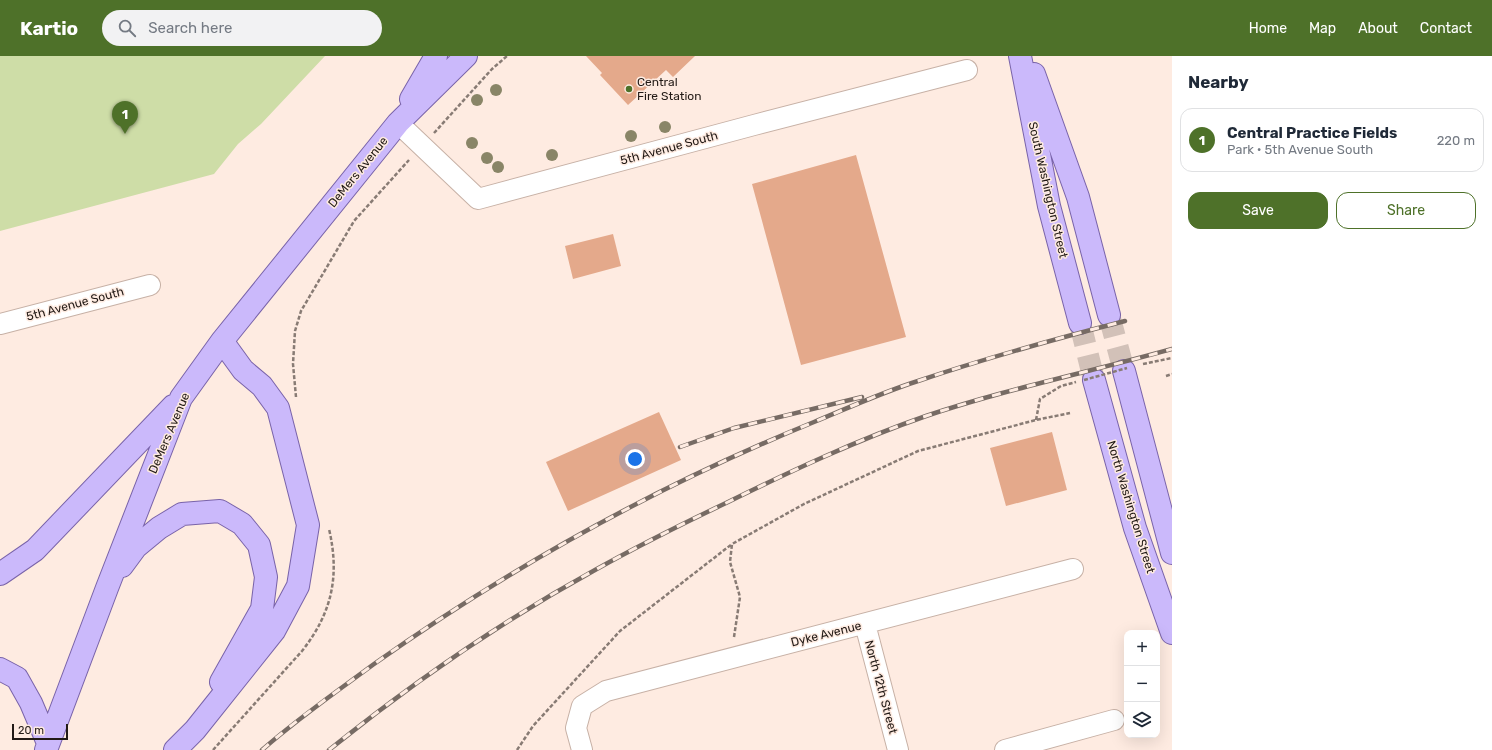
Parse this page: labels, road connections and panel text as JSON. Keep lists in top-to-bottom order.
{
  "streets": {
    "main road": ["DeMers Avenue", "South Washington Street", "North Washington Street"],
    "street": ["5th Avenue South", "Dyke Avenue", "North 12th Street"]
  },
  "crossings": [
    ["5th Avenue South", "DeMers Avenue"],
    ["Dyke Avenue", "North 12th Street"]
  ],
  "places": ["Central Fire Station"],
  "scale_bar": "20 m",
  "page": {
    "header": "Kartio",
    "search": "Search here",
    "nav": [
      "Home",
      "Map",
      "About",
      "Contact"
    ],
    "heading": "Nearby",
    "pins": "1",
    "list": [
      {
        "mark": "1",
        "name": "Central Practice Fields",
        "note": "Park · 5th Avenue South",
        "value": "220 m"
      }
    ],
    "buttons": ["Save", "Share"],
    "map_buttons": ["+", "−"],
    "scale": "20 m"
  }
}
